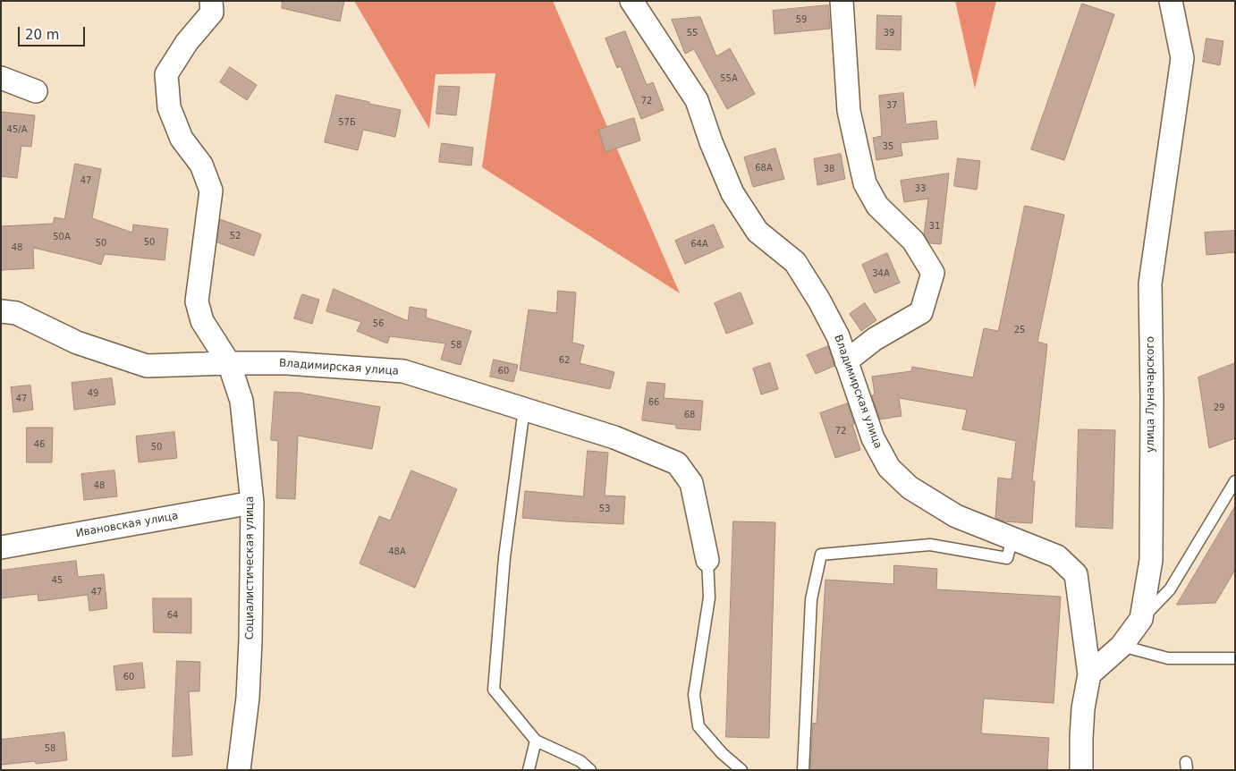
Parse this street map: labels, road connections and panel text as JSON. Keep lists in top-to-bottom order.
{
  "streets": {
    "street": [
      "Владимирская улица",
      "улица Луначарского",
      "Ивановская улица",
      "Социалистическая улица"
    ]
  },
  "crossings": [
    ["Владимирская улица", "улица Луначарского"],
    ["Владимирская улица", "Социалистическая улица"],
    ["Ивановская улица", "Социалистическая улица"]
  ],
  "house_numbers": [
    "59",
    "55",
    "39",
    "55А",
    "72",
    "37",
    "57Б",
    "45/А",
    "35",
    "68А",
    "38",
    "47",
    "33",
    "31",
    "52",
    "50А",
    "50",
    "50",
    "64А",
    "48",
    "34А",
    "56",
    "25",
    "58",
    "62",
    "60",
    "49",
    "47",
    "66",
    "29",
    "68",
    "72",
    "46",
    "50",
    "48",
    "53",
    "48А",
    "45",
    "47",
    "64",
    "60",
    "58"
  ],
  "scale_bar": "20 m"
}
